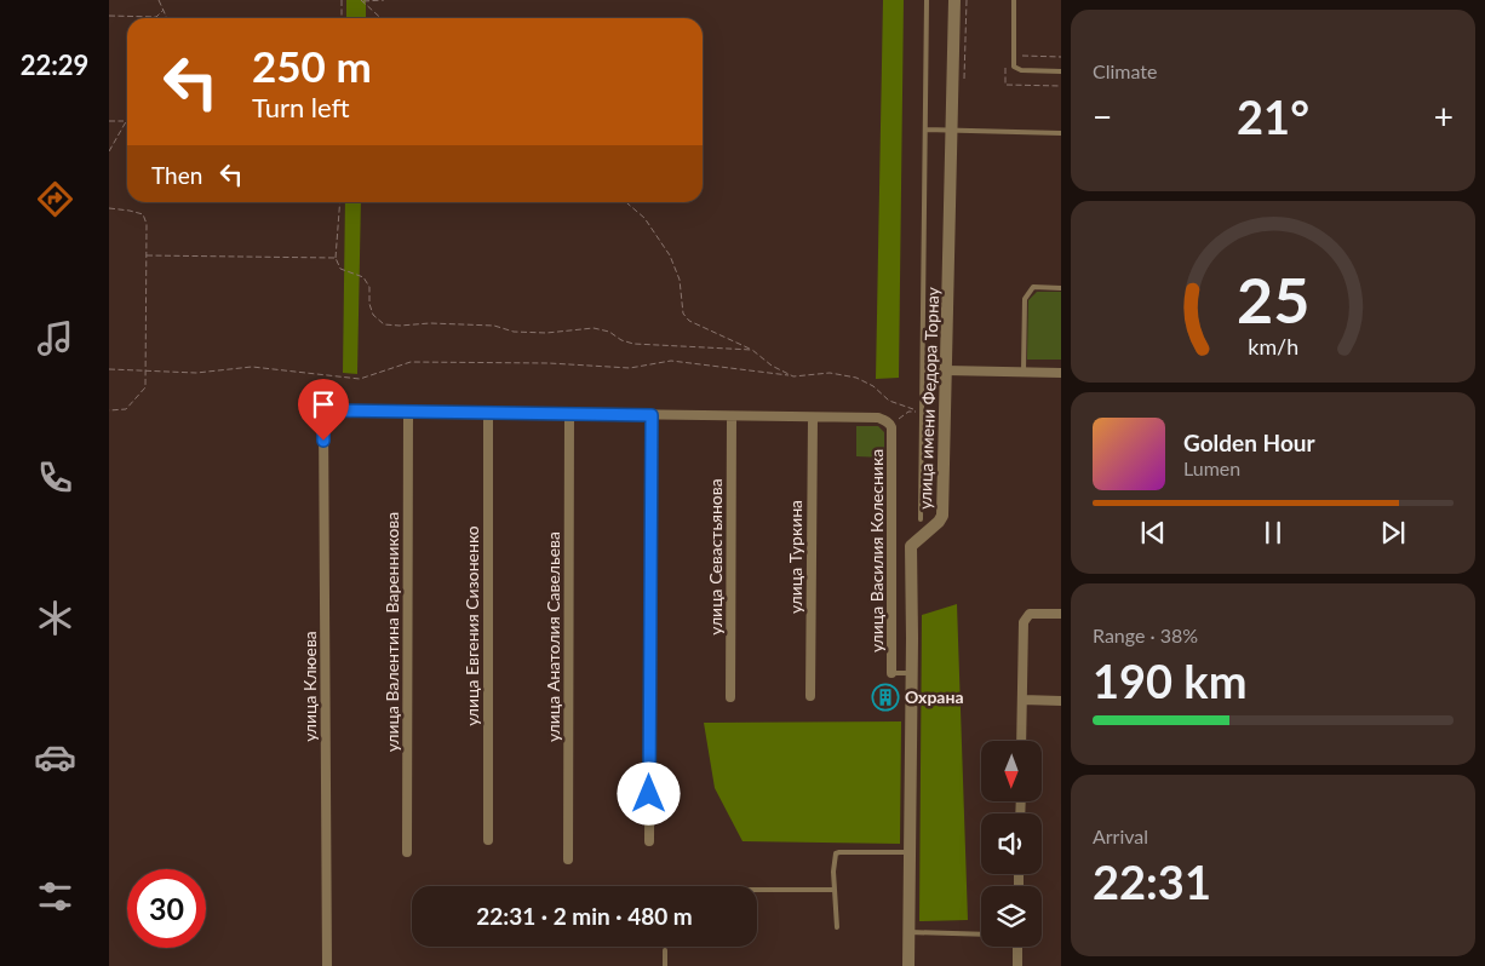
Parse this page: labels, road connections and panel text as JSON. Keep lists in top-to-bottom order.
{
  "streets": {
    "street": [
      "улица имени Федора Торнау",
      "улица Василия Колесника",
      "улица Севастьянова",
      "улица Туркина",
      "улица Евгения Сизоненко",
      "улица Валентина Варенникова",
      "улица Анатолия Савельева",
      "улица Клюева"
    ]
  },
  "crossings": [
    ["улица Валентина Варенникова", "улица Клюева"]
  ],
  "places": {
    "building": ["Охрана"]
  },
  "north": "bottom",
  "page": {
    "tabs": "22:29",
    "tile": [
      "Climate",
      ["Range · 38%", "190 km"],
      ["Arrival", "22:31"]
    ],
    "turn": ["250 m", "Turn left"],
    "heat": ["−", "21°", "+"],
    "then": "Then",
    "song": ["Golden Hour", "Lumen"],
    "limit": "30",
    "trip": "22:31 · 2 min · 480 m",
    "gauge": ["25", "km/h"]
  }
}
